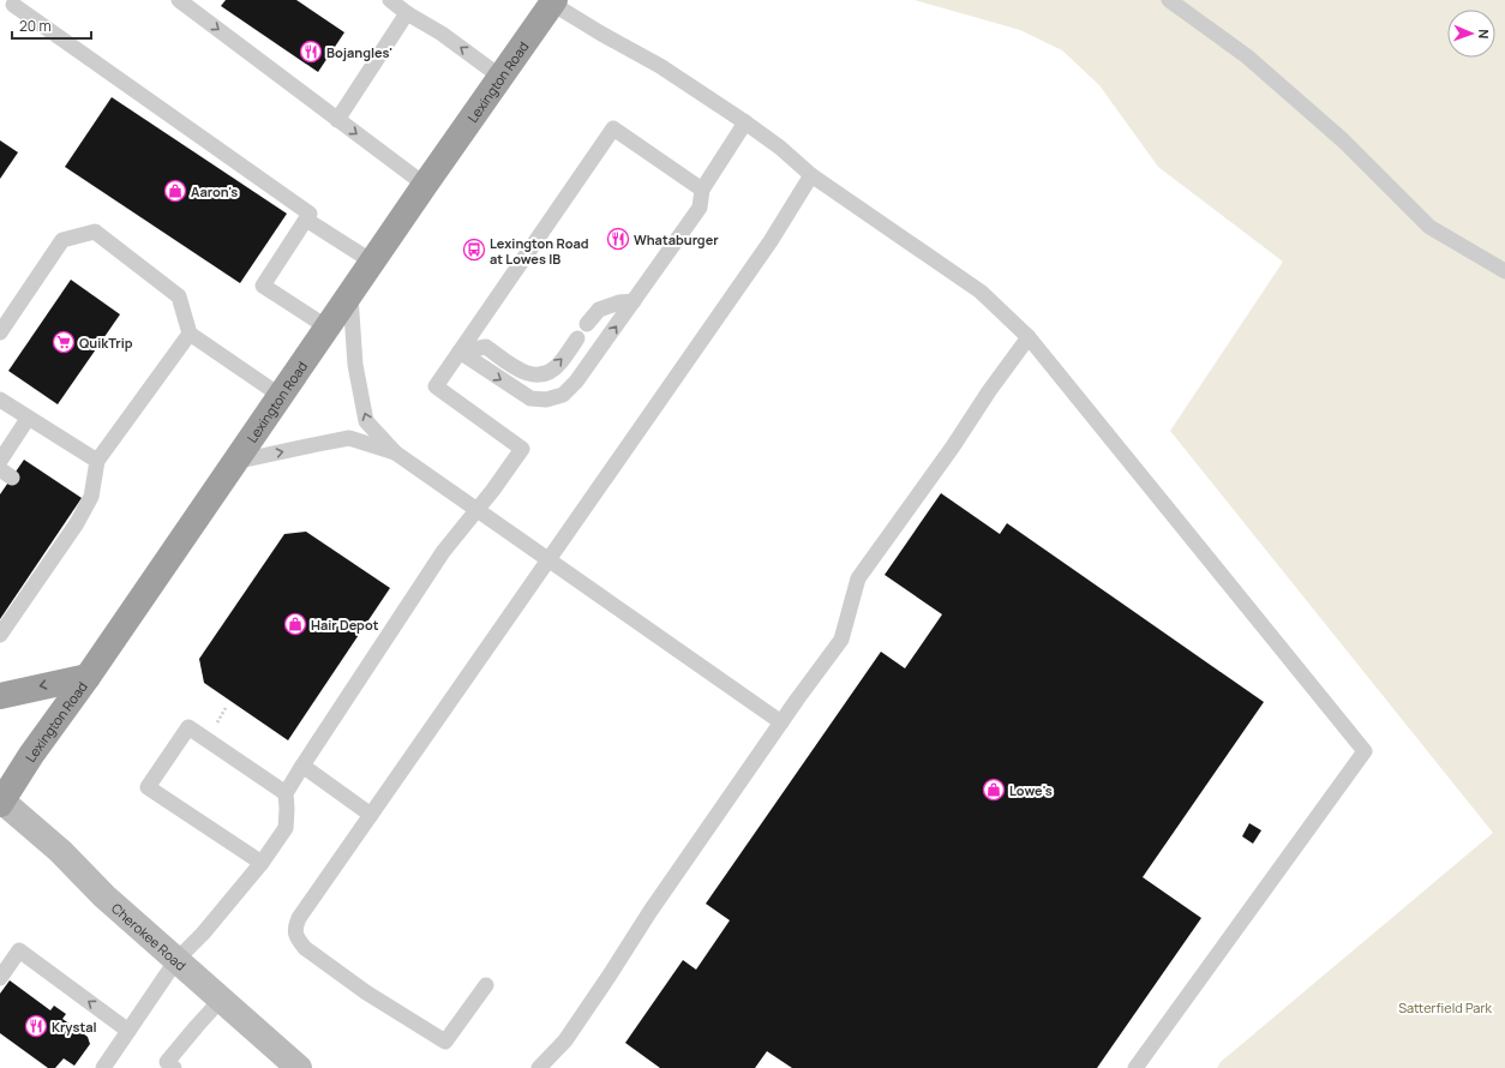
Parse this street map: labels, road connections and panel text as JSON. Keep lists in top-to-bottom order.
{
  "streets": {
    "highway": ["Lexington Road"],
    "main road": ["Cherokee Road"]
  },
  "crossings": [
    ["Lexington Road", "Cherokee Road"]
  ],
  "parks": ["Satterfield Park"],
  "places": {
    "restaurant": ["Bojangles'", "Whataburger", "Krystal"],
    "shop": ["Aaron's", "Hair Depot", "Lowe's"],
    "bus stop": ["Lexington Road at Lowes IB"],
    "supermarket": ["QuikTrip"]
  },
  "scale_bar": "20 m",
  "north": "right"
}
